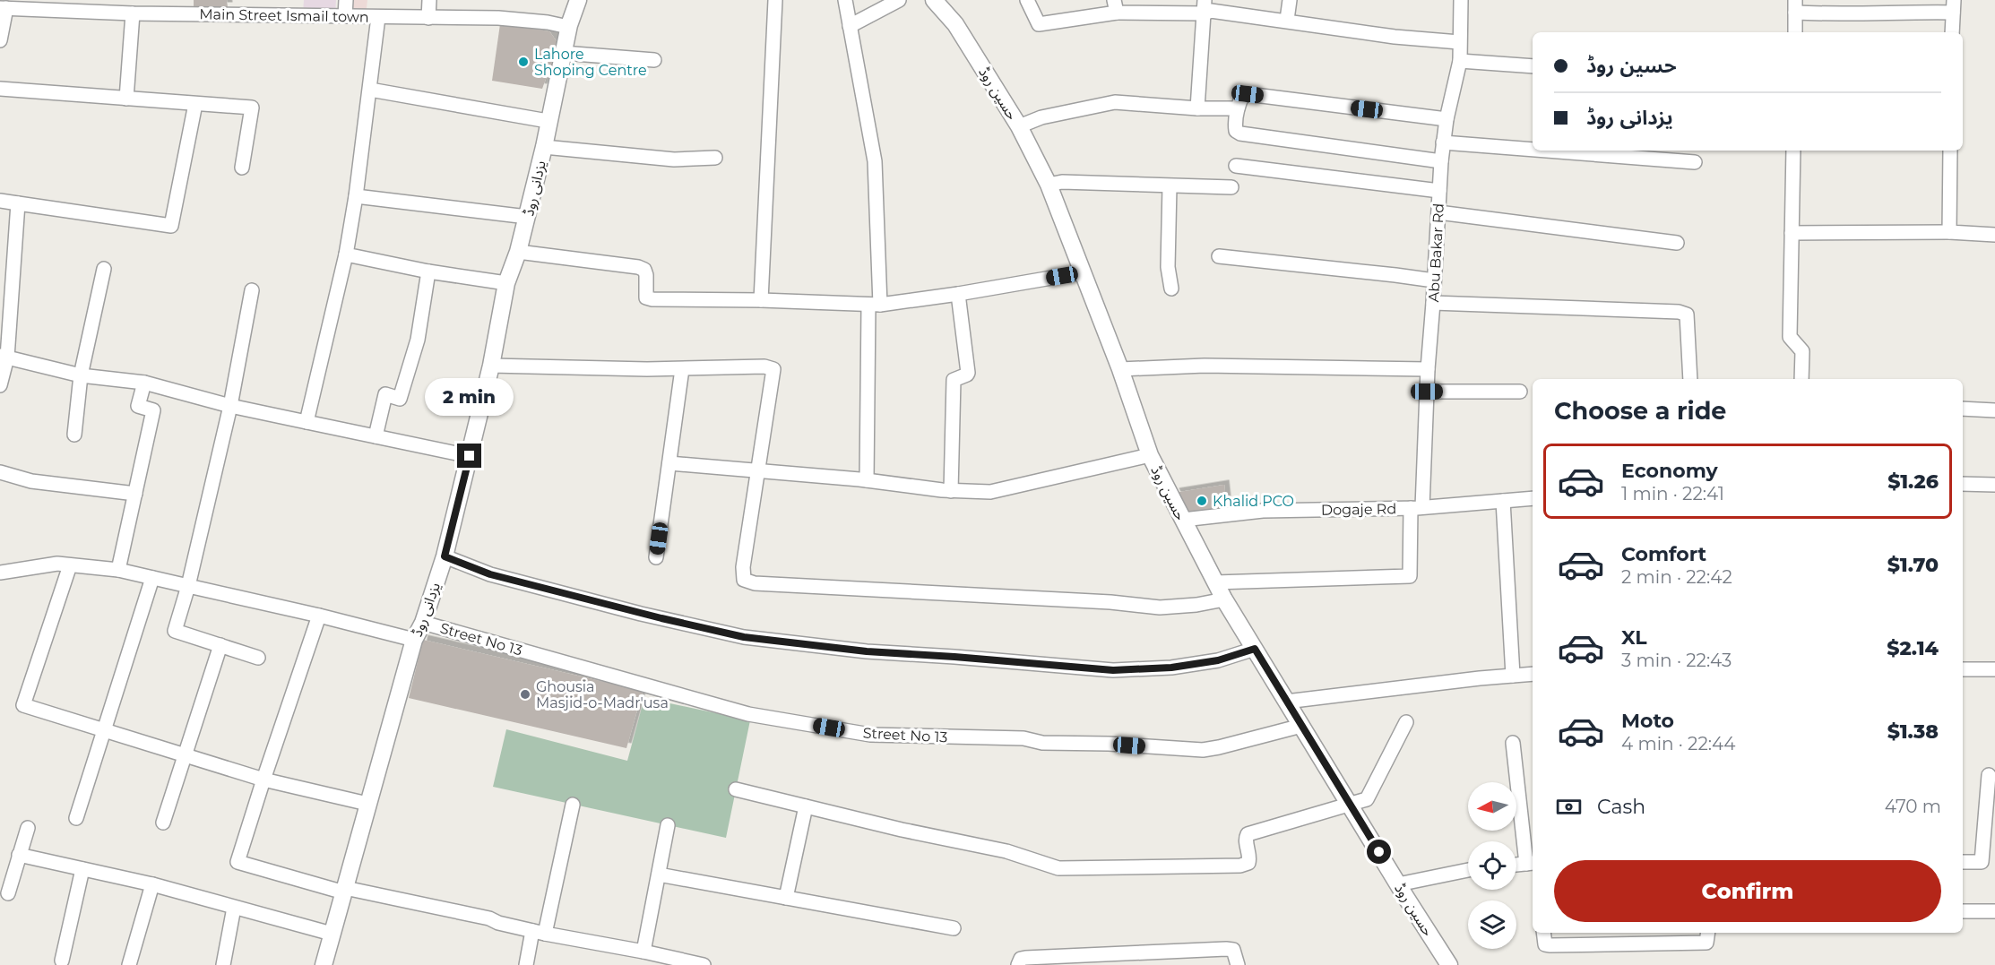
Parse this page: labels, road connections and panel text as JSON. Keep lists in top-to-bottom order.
{
  "streets": {
    "street": [
      "Main Street Ismail town",
      "حسین روڈ",
      "یزدانی روڈ",
      "Abu Bakar Rd",
      "Dogaje Rd",
      "Street No 13"
    ]
  },
  "crossings": [
    ["Main Street Ismail town", "یزدانی روڈ"],
    ["حسین روڈ", "Abu Bakar Rd"],
    ["حسین روڈ", "Dogaje Rd"],
    ["حسین روڈ", "Street No 13"],
    ["یزدانی روڈ", "Street No 13"],
    ["Abu Bakar Rd", "Dogaje Rd"]
  ],
  "places": ["Lahore Shoping Centre", "Khalid PCO", "Ghousia Masjid-o-Madr'usa"],
  "north": "left",
  "page": {
    "banner": ["حسین روڈ", "یزدانی روڈ"],
    "bubble": "2 min",
    "heading": "Choose a ride",
    "list": [
      {
        "name": "Economy",
        "note": "1 min · 22:41",
        "value": "$1.26"
      },
      {
        "name": "Comfort",
        "note": "2 min · 22:42",
        "value": "$1.70"
      },
      {
        "name": "XL",
        "note": "3 min · 22:43",
        "value": "$2.14"
      },
      {
        "name": "Moto",
        "note": "4 min · 22:44",
        "value": "$1.38"
      }
    ],
    "pay": ["Cash", "470 m"],
    "buttons": "Confirm"
  }
}
